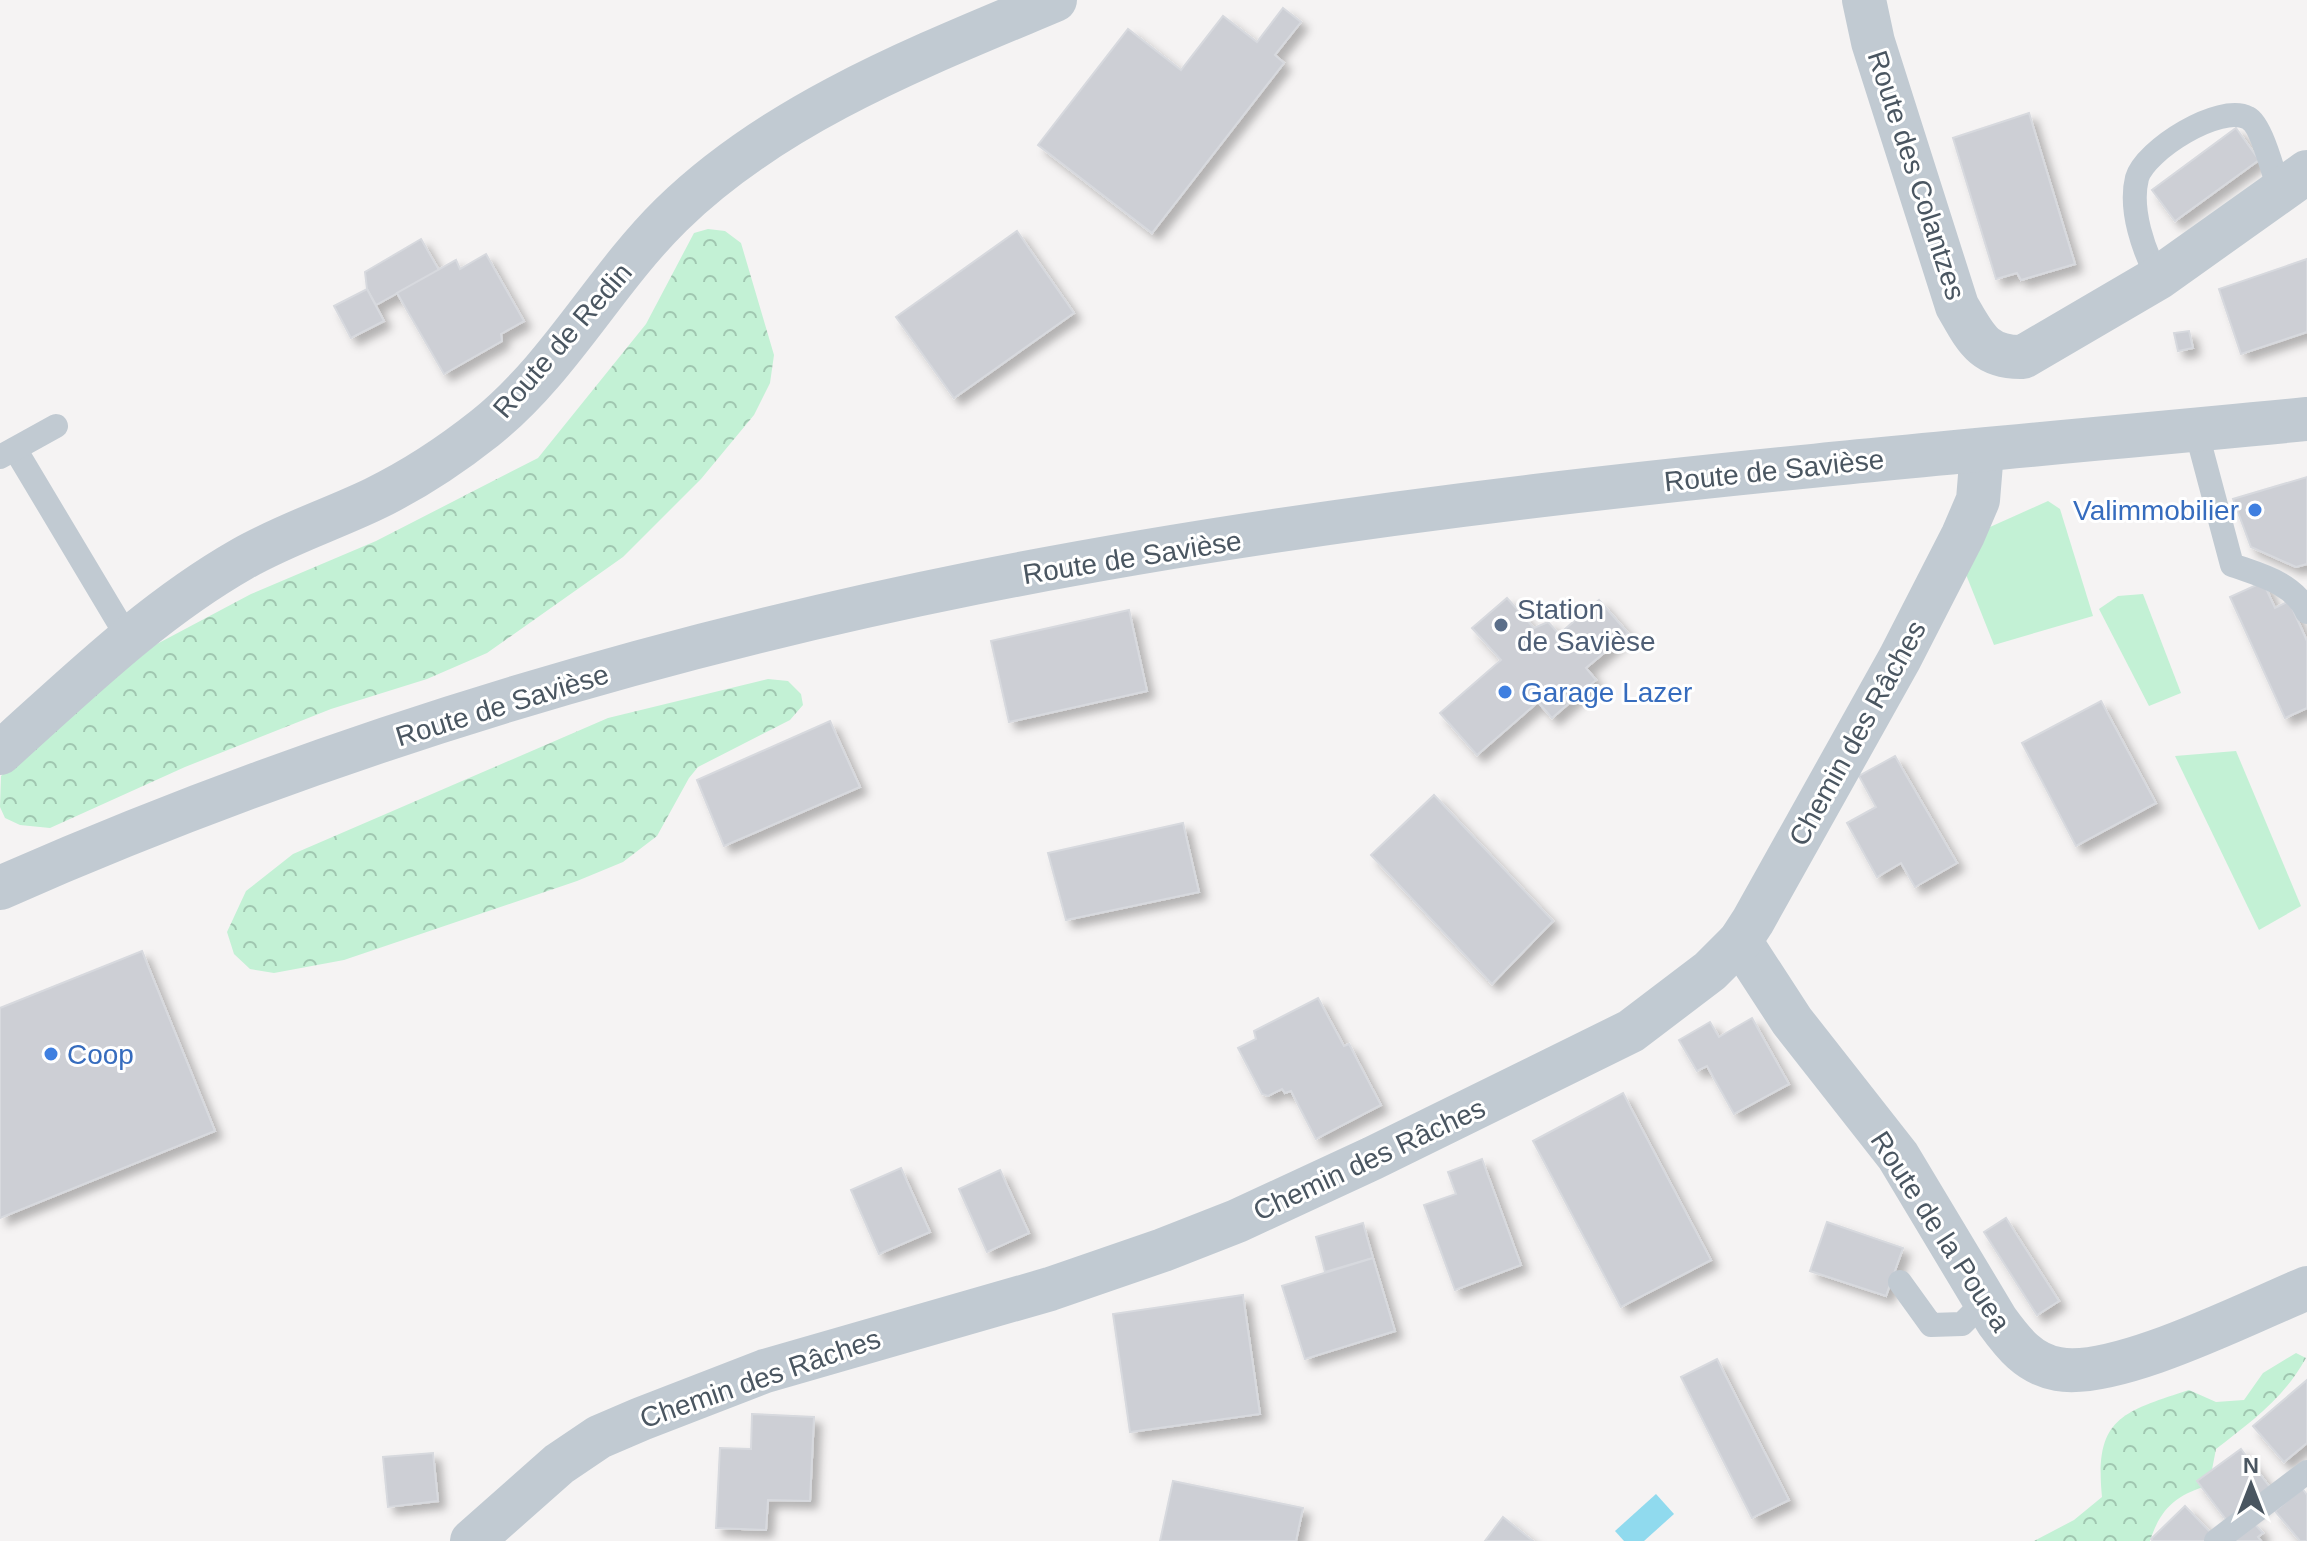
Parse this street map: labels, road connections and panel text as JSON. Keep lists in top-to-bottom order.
{
  "streets": {
    "street": [
      "Route des Colantzes",
      "Route de Redin",
      "Route de Savièse",
      "Chemin des Râches",
      "Route de la Pouea"
    ]
  },
  "crossings": [
    ["Route de Savièse", "Chemin des Râches"],
    ["Chemin des Râches", "Route de la Pouea"]
  ],
  "places": [
    "Valimmobilier",
    "Station de Savièse",
    "Garage Lazer",
    "Coop"
  ],
  "north": "top"
}
